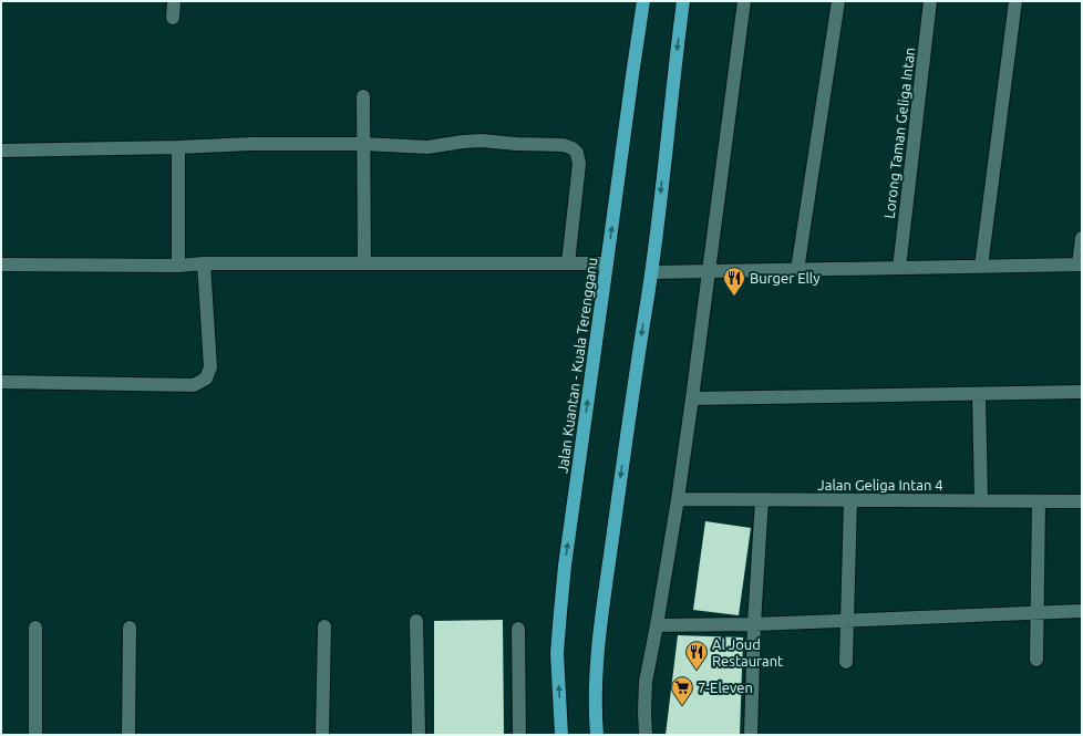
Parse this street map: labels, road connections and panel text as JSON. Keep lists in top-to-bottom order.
{
  "streets": {
    "highway": ["Jalan Kuantan - Kuala Terengganu"],
    "street": ["Lorong Taman Geliga Intan", "Jalan Geliga Intan 4"]
  },
  "places": {
    "restaurant": ["Burger Elly", "Al Joud Restaurant"],
    "supermarket": ["7-Eleven"]
  }
}
